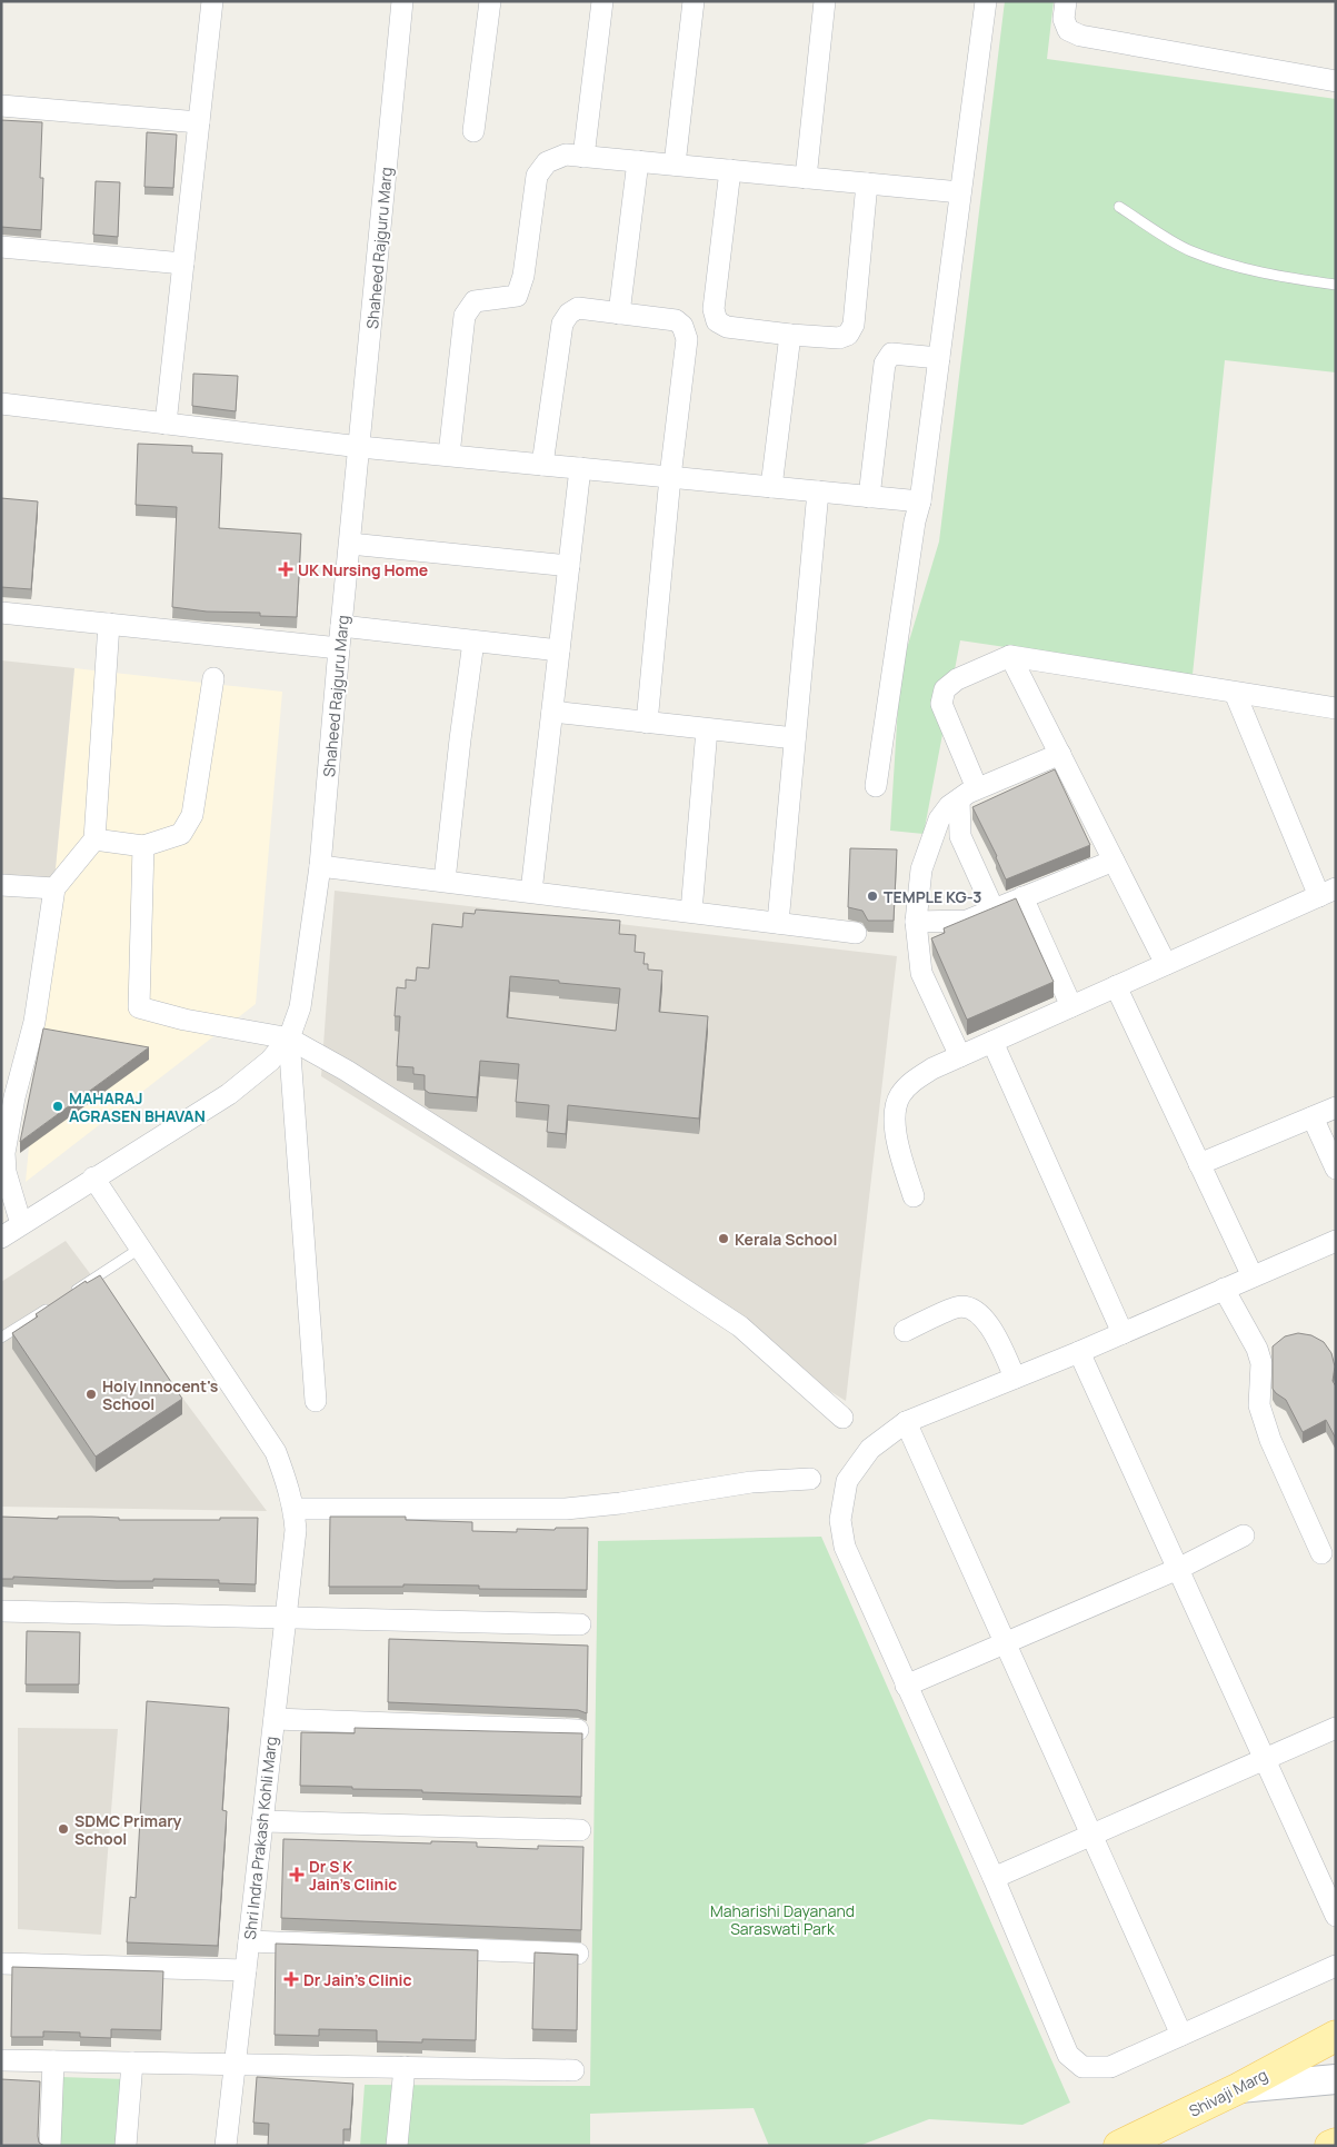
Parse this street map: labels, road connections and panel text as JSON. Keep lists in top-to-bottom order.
{
  "streets": {
    "main road": ["Shivaji Marg"],
    "street": ["Shaheed Rajguru Marg", "Shri Indra Prakash Kohli Marg"]
  },
  "crossings": [
    ["Shaheed Rajguru Marg", "Shri Indra Prakash Kohli Marg"]
  ],
  "parks": ["Maharishi Dayanand Saraswati Park"],
  "places": {
    "health": ["UK Nursing Home", "Dr S K Jain's Clinic", "Dr Jain's Clinic"],
    "other": [
      "TEMPLE KG-3",
      "MAHARAJ AGRASEN BHAVAN",
      "Kerala School",
      "Holy Innocent's School",
      "SDMC Primary School"
    ]
  }
}
